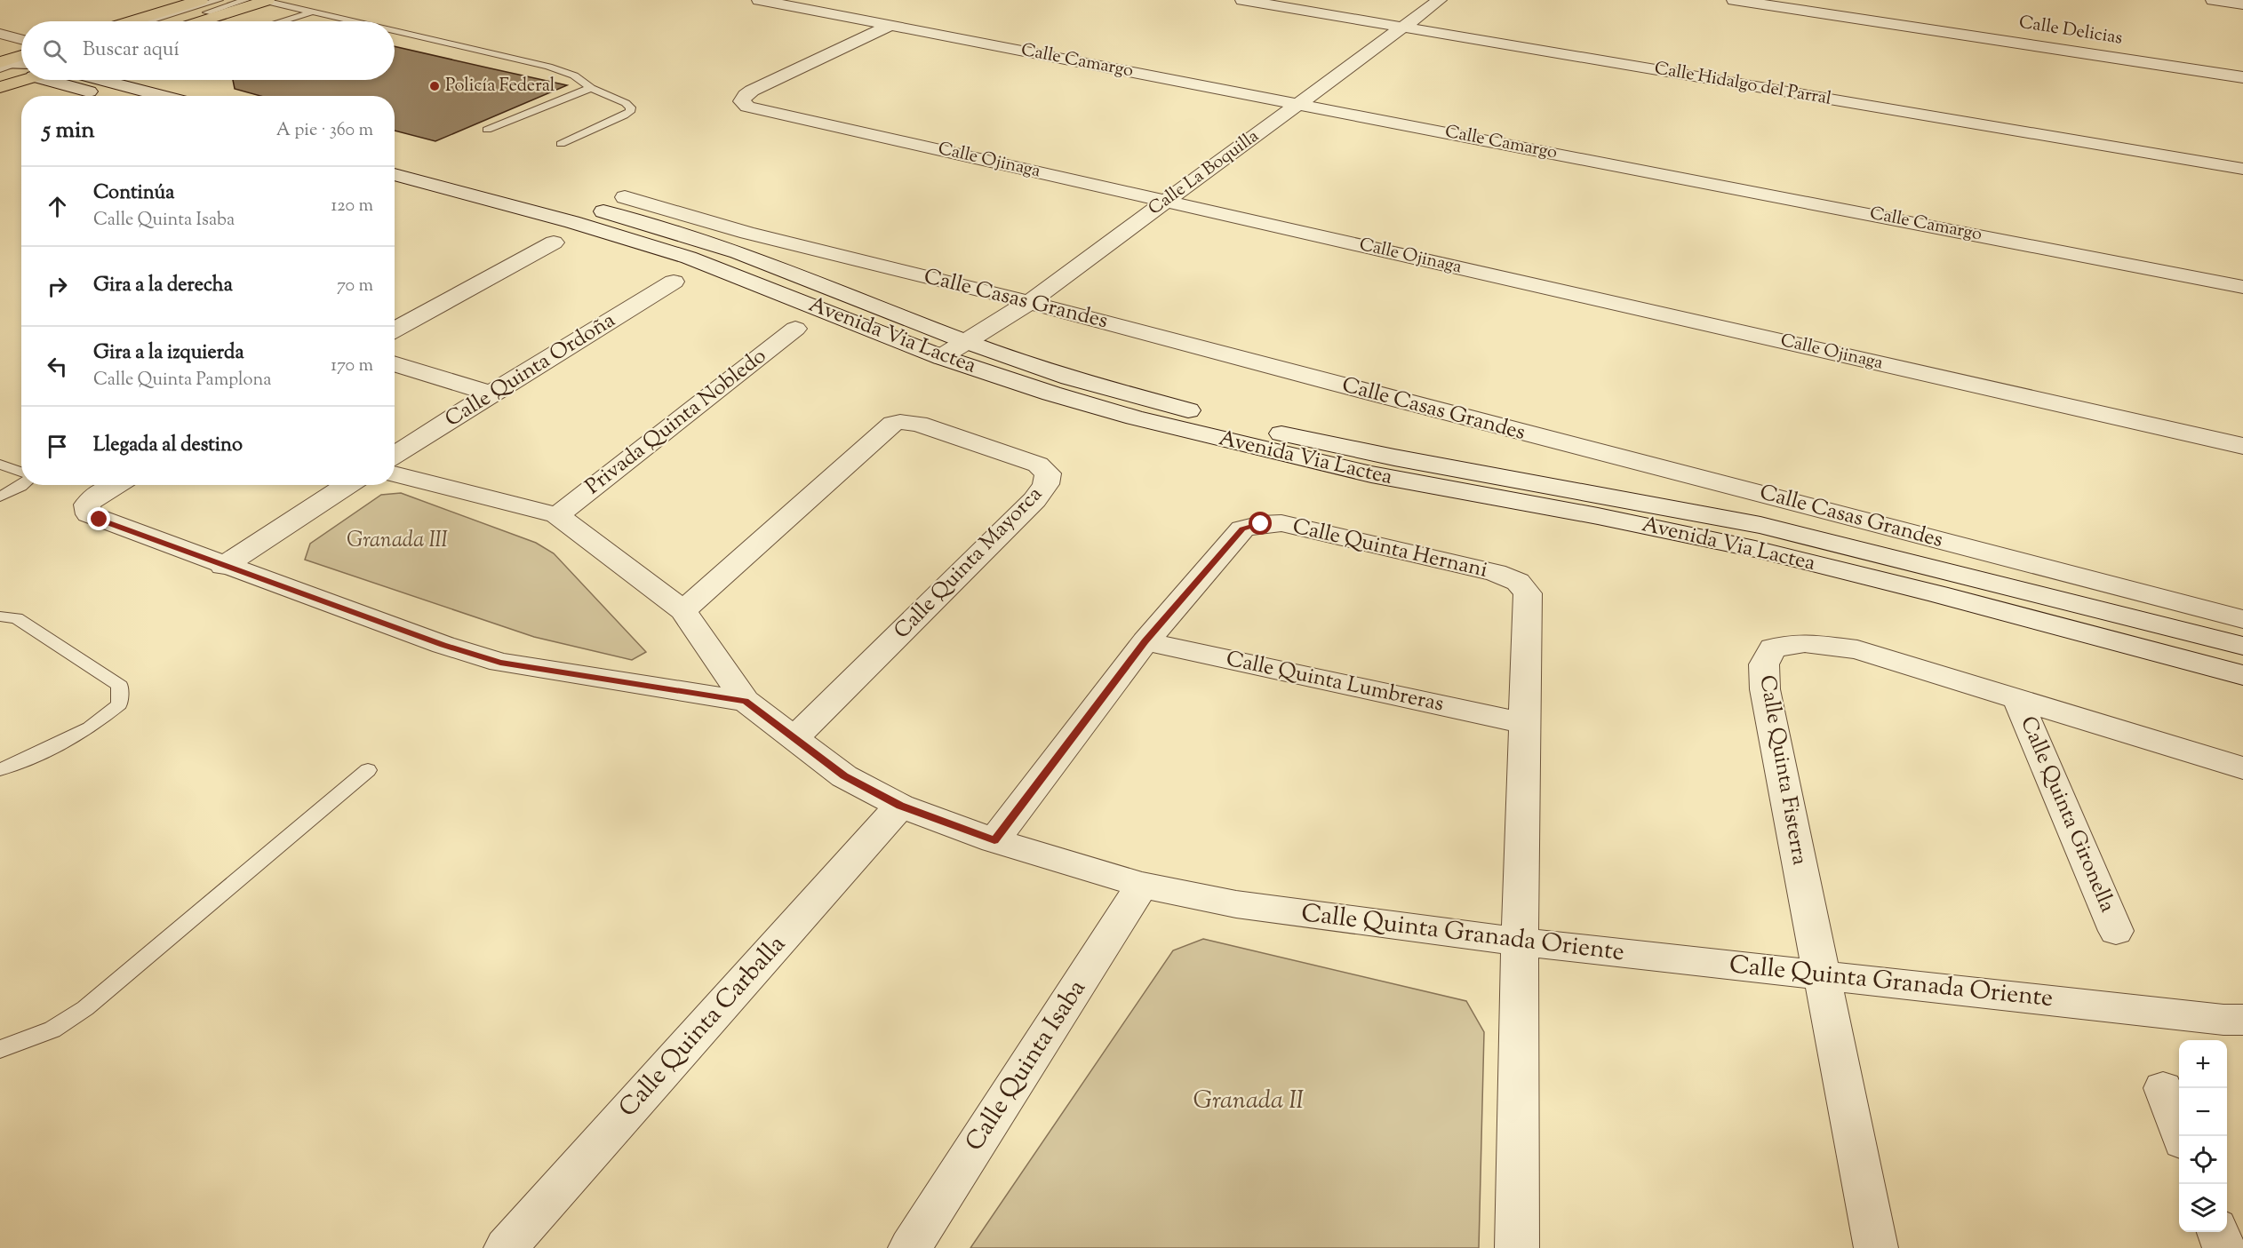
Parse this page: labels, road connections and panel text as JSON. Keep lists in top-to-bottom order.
{
  "streets": {
    "street": [
      "Calle Delicias",
      "Calle Camargo",
      "Calle Hidalgo del Parral",
      "Calle Ojinaga",
      "Calle La Boquilla",
      "Calle Casas Grandes",
      "Avenida Via Lactea",
      "Calle Quinta Ordoña",
      "Privada Quinta Nobledo",
      "Calle Quinta Hernani",
      "Calle Quinta Mayorca",
      "Calle Quinta Lumbreras",
      "Calle Quinta Fisterra",
      "Calle Quinta Gironella",
      "Calle Quinta Granada Oriente",
      "Calle Quinta Carballa",
      "Calle Quinta Isaba"
    ]
  },
  "crossings": [
    ["Calle Camargo", "Calle Ojinaga"],
    ["Calle Camargo", "Calle La Boquilla"],
    ["Calle Hidalgo del Parral", "Calle La Boquilla"],
    ["Calle Ojinaga", "Calle La Boquilla"],
    ["Calle La Boquilla", "Calle Casas Grandes"],
    ["Calle La Boquilla", "Avenida Via Lactea"],
    ["Calle Quinta Hernani", "Calle Quinta Lumbreras"],
    ["Calle Quinta Mayorca", "Calle Quinta Granada Oriente"],
    ["Calle Quinta Fisterra", "Calle Quinta Gironella"],
    ["Calle Quinta Fisterra", "Calle Quinta Granada Oriente"],
    ["Calle Quinta Granada Oriente", "Calle Quinta Carballa"],
    ["Calle Quinta Granada Oriente", "Calle Quinta Isaba"]
  ],
  "parks": ["Granada III", "Granada II"],
  "places": ["Policía Federal"],
  "page": {
    "search": "Buscar aquí",
    "heading": ["5 min", "A pie · 360 m"],
    "list": [
      ["Continúa", "Calle Quinta Isaba", "120 m"],
      ["Gira a la derecha", "70 m"],
      ["Gira a la izquierda", "Calle Quinta Pamplona", "170 m"],
      "Llegada al destino"
    ],
    "map_buttons": ["+", "−"]
  }
}
